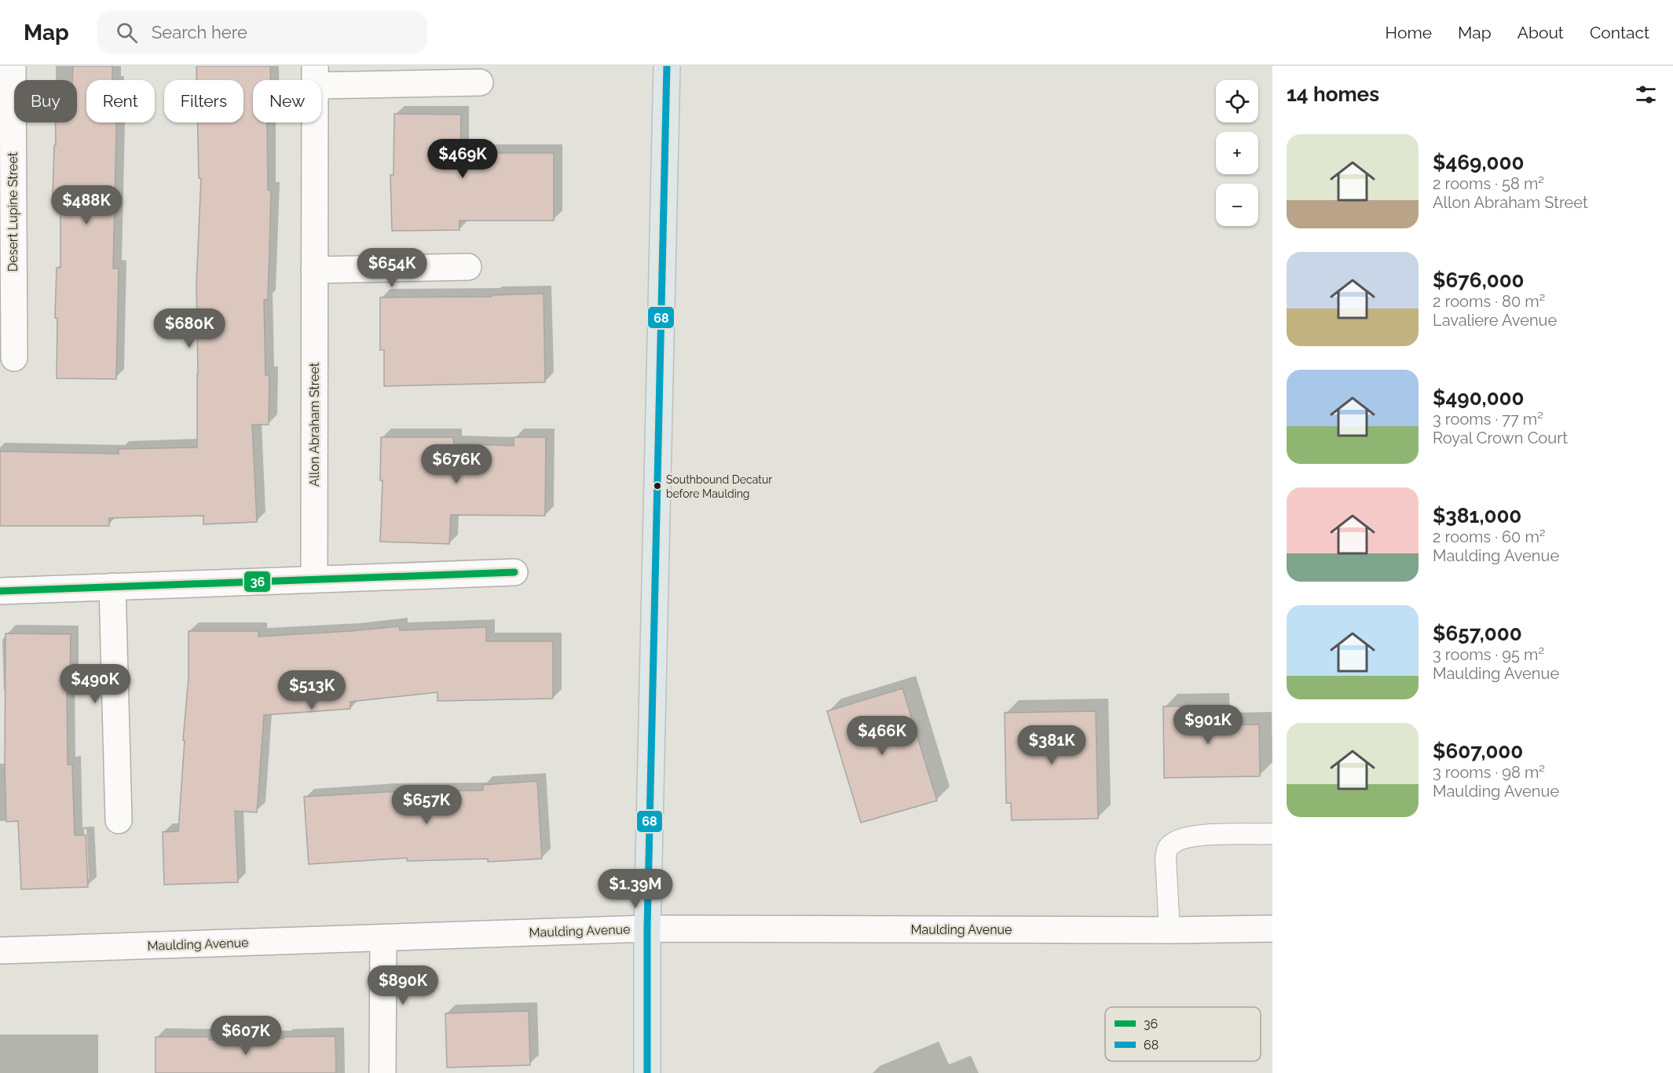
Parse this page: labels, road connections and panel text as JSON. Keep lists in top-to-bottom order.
{
  "streets": {
    "street": ["Desert Lupine Street", "Allon Abraham Street", "Maulding Avenue"]
  },
  "places": ["Southbound Decatur before Maulding"],
  "lines": ["transit line 68", "transit line 36"],
  "legend": ["36", "68"],
  "page": {
    "header": "Map",
    "search": "Search here",
    "nav": [
      "Home",
      "Map",
      "About",
      "Contact"
    ],
    "heading": "14 homes",
    "map_buttons": ["+", "−"],
    "chip": [
      "Buy",
      "Rent",
      "Filters",
      "New"
    ],
    "list": [
      {
        "name": "$469,000",
        "note": "2 rooms · 58 m² · Allon Abraham Street"
      },
      {
        "name": "$676,000",
        "note": "2 rooms · 80 m² · Lavaliere Avenue"
      },
      {
        "name": "$490,000",
        "note": "3 rooms · 77 m² · Royal Crown Court"
      },
      {
        "name": "$381,000",
        "note": "2 rooms · 60 m² · Maulding Avenue"
      },
      {
        "name": "$657,000",
        "note": "3 rooms · 95 m² · Maulding Avenue"
      },
      {
        "name": "$607,000",
        "note": "3 rooms · 98 m² · Maulding Avenue"
      }
    ],
    "price": [
      "$469K",
      "$488K",
      "$654K",
      "$680K",
      "$676K",
      "$490K",
      "$513K",
      "$901K",
      "$466K",
      "$381K",
      "$657K",
      "$1.39M",
      "$890K",
      "$607K"
    ]
  }
}
